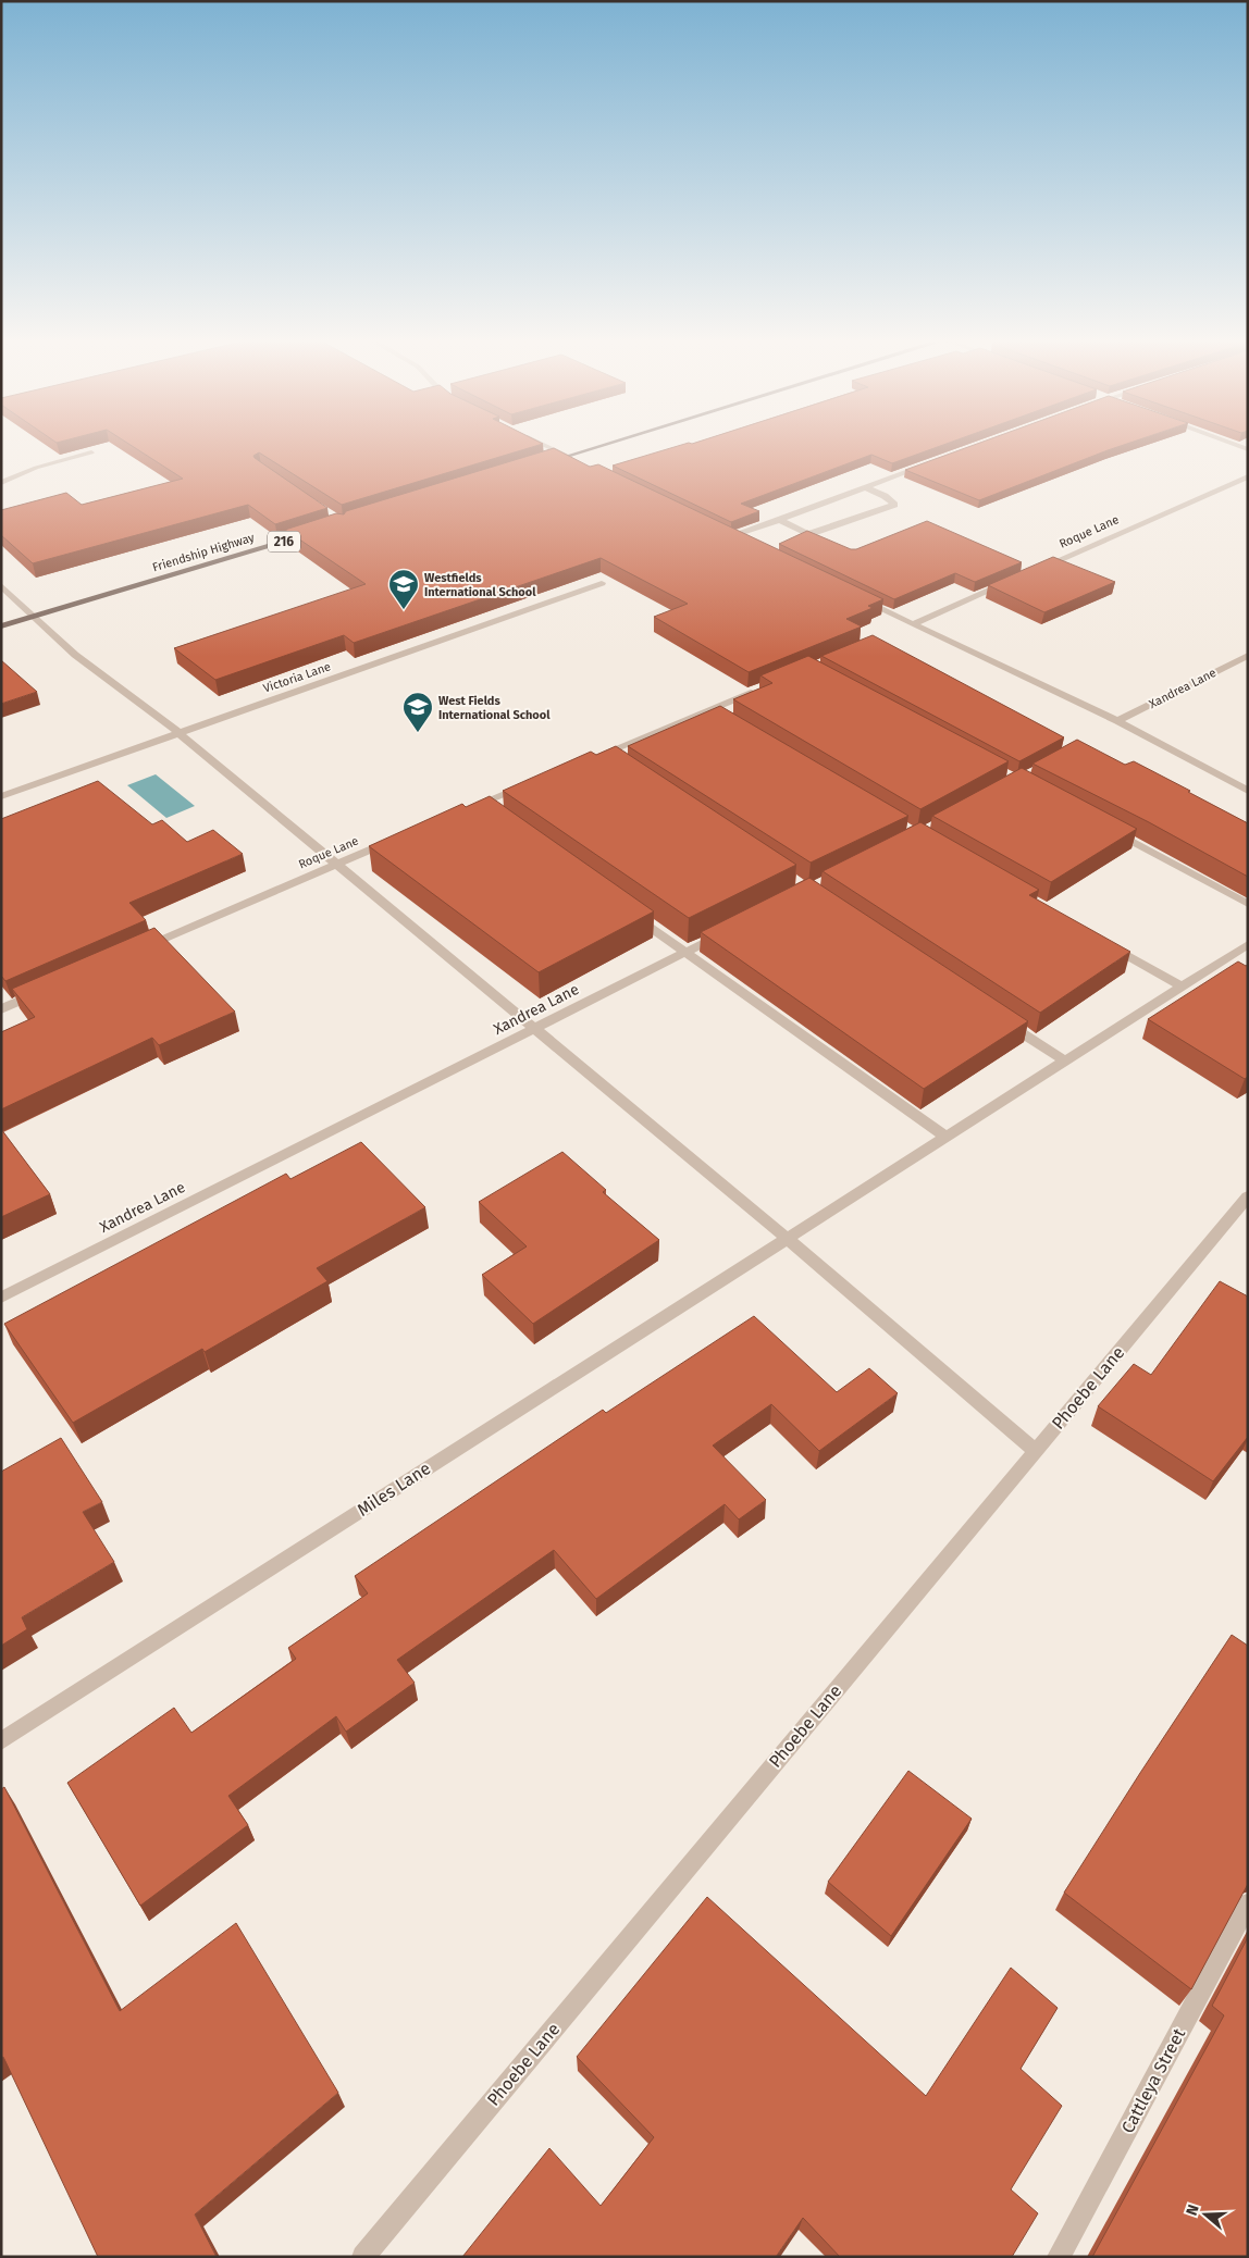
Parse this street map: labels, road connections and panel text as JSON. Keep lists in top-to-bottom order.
{
  "streets": {
    "main road": ["216", "Friendship Highway"],
    "street": [
      "Roque Lane",
      "Victoria Lane",
      "Xandrea Lane",
      "Phoebe Lane",
      "Miles Lane",
      "Cattleya Street"
    ]
  },
  "places": {
    "school or university": ["Westfields International School", "West Fields International School"]
  },
  "north": "left"
}
